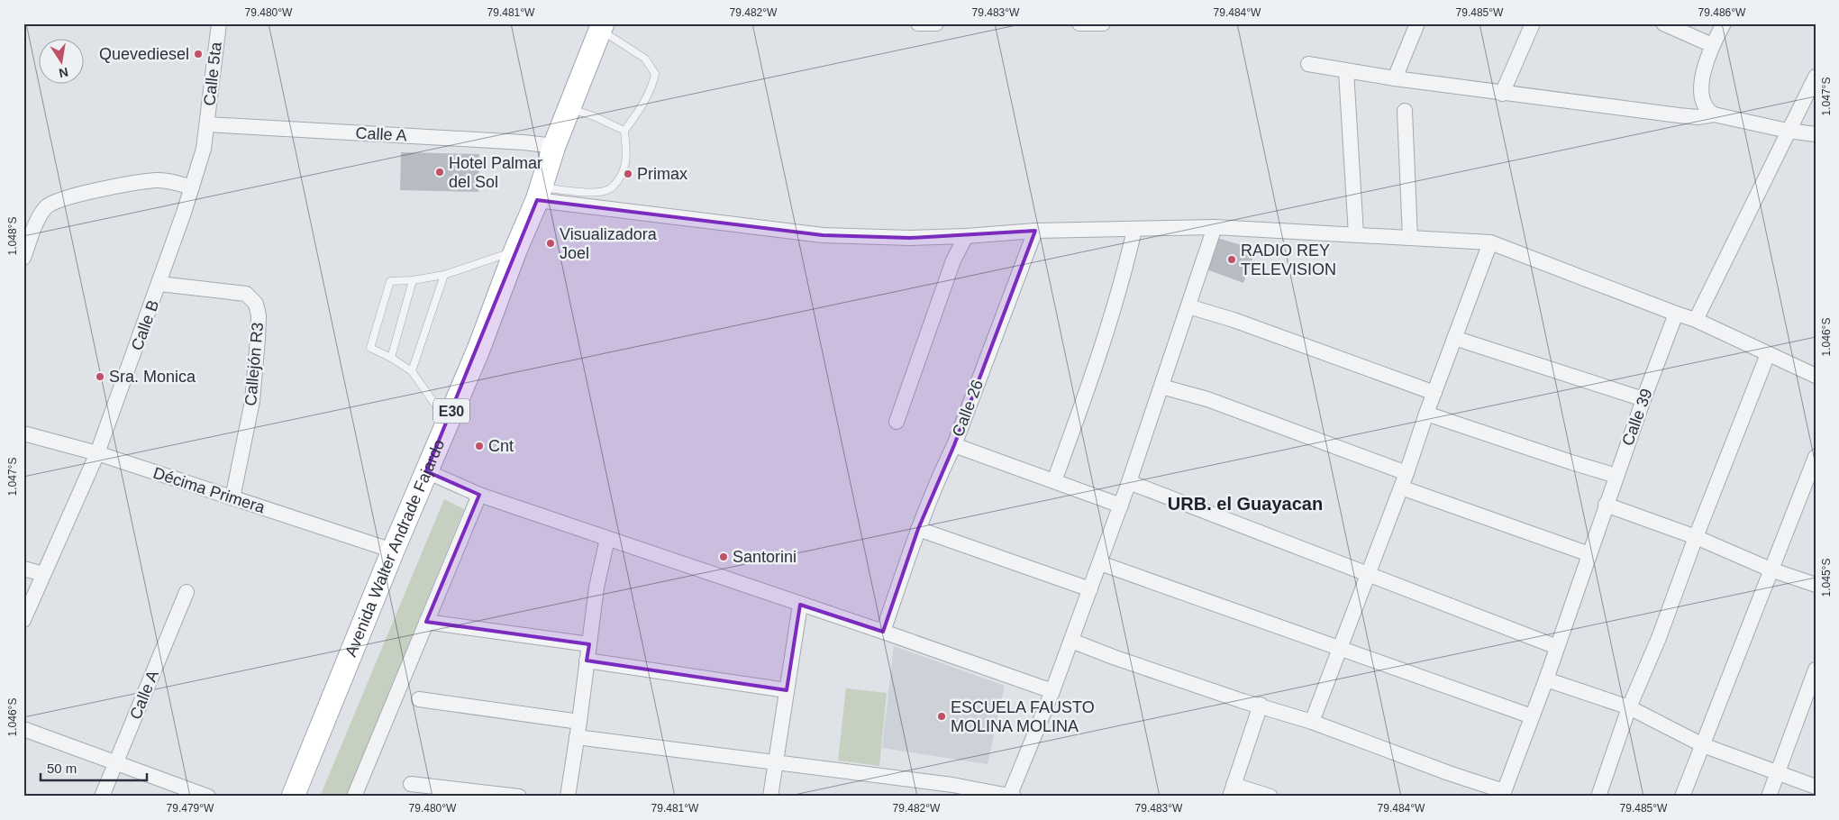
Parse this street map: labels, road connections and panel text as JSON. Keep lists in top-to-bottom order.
{
  "streets": {
    "main road": ["E30", "Avenida Walter Andrade Fajardo"],
    "street": [
      "Calle 5ta",
      "Calle A",
      "Calle B",
      "Callejón R3",
      "Calle 26",
      "Calle 39",
      "Décima Primera"
    ]
  },
  "crossings": [
    ["Calle 5ta", "Calle A"],
    ["Calle 5ta", "Calle B"],
    ["Calle A", "Calle B"],
    ["Calle A", "Avenida Walter Andrade Fajardo"],
    ["Calle B", "Callejón R3"],
    ["Calle B", "Décima Primera"],
    ["Callejón R3", "Décima Primera"],
    ["Décima Primera", "Avenida Walter Andrade Fajardo"]
  ],
  "districts": ["URB. el Guayacan"],
  "places": [
    "Quevediesel",
    "Hotel Palmar del Sol",
    "Primax",
    "Visualizadora Joel",
    "RADIO REY TELEVISION",
    "Sra. Monica",
    "Cnt",
    "Santorini",
    "ESCUELA FAUSTO MOLINA MOLINA"
  ],
  "scale_bar": "50 m",
  "north": "bottom",
  "coordinates": [
    "79.480°W",
    "79.481°W",
    "79.482°W",
    "79.483°W",
    "79.484°W",
    "79.485°W",
    "79.486°W",
    "1.047°S",
    "1.048°S",
    "1.046°S",
    "1.045°S",
    "79.479°W"
  ]
}
